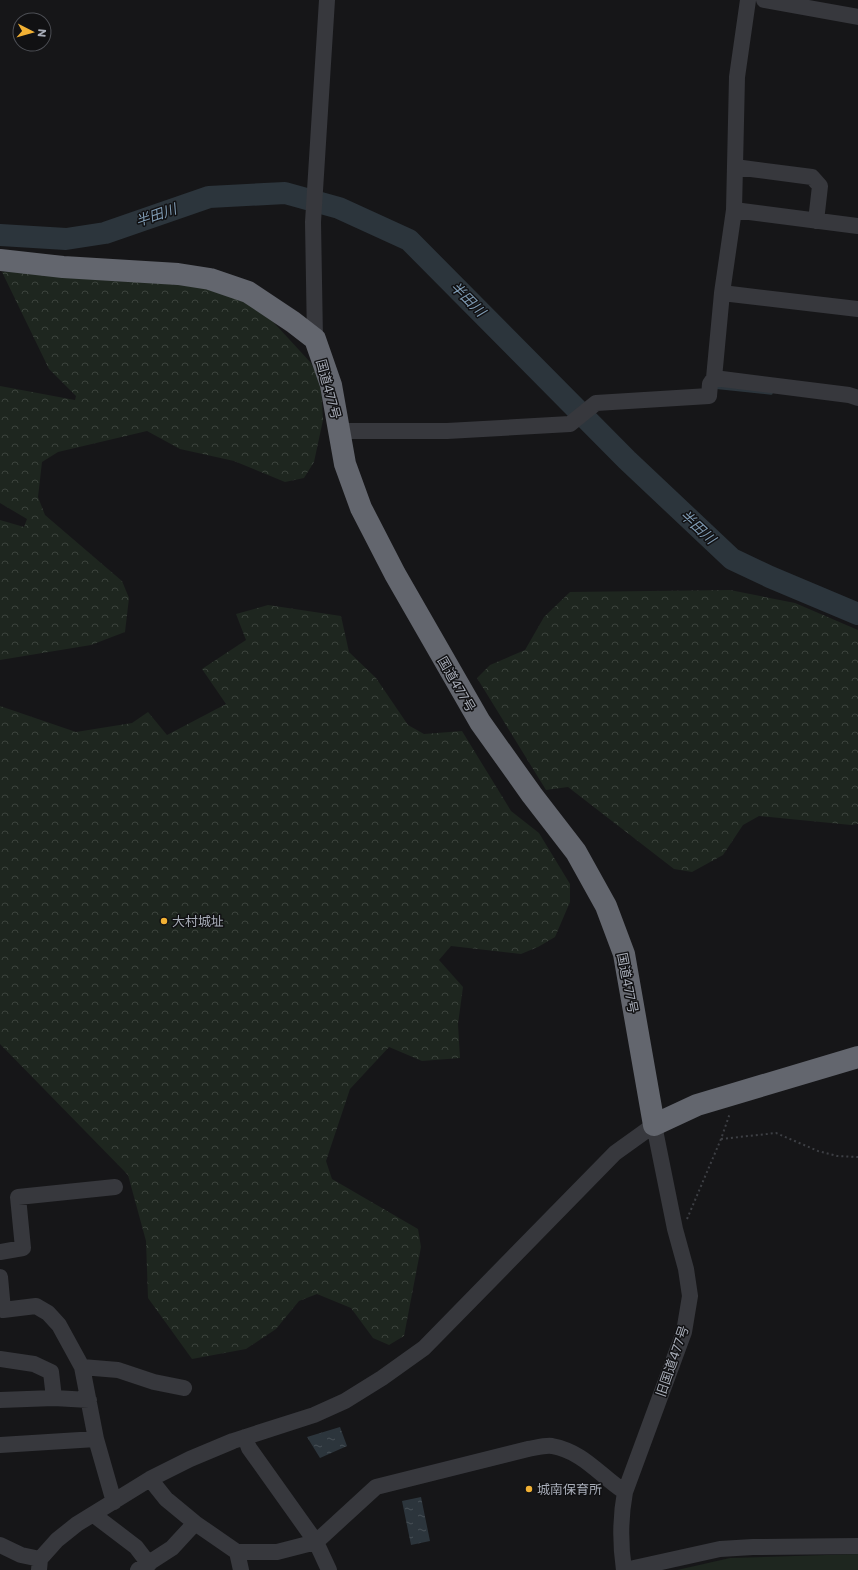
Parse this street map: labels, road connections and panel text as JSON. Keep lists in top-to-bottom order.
{
  "streets": {
    "highway": ["国道477号"],
    "street": ["旧国道477号"]
  },
  "crossings": [
    ["国道477号", "旧国道477号"]
  ],
  "water": ["半田川"],
  "places": ["大村城址", "城南保育所"],
  "north": "right"
}
